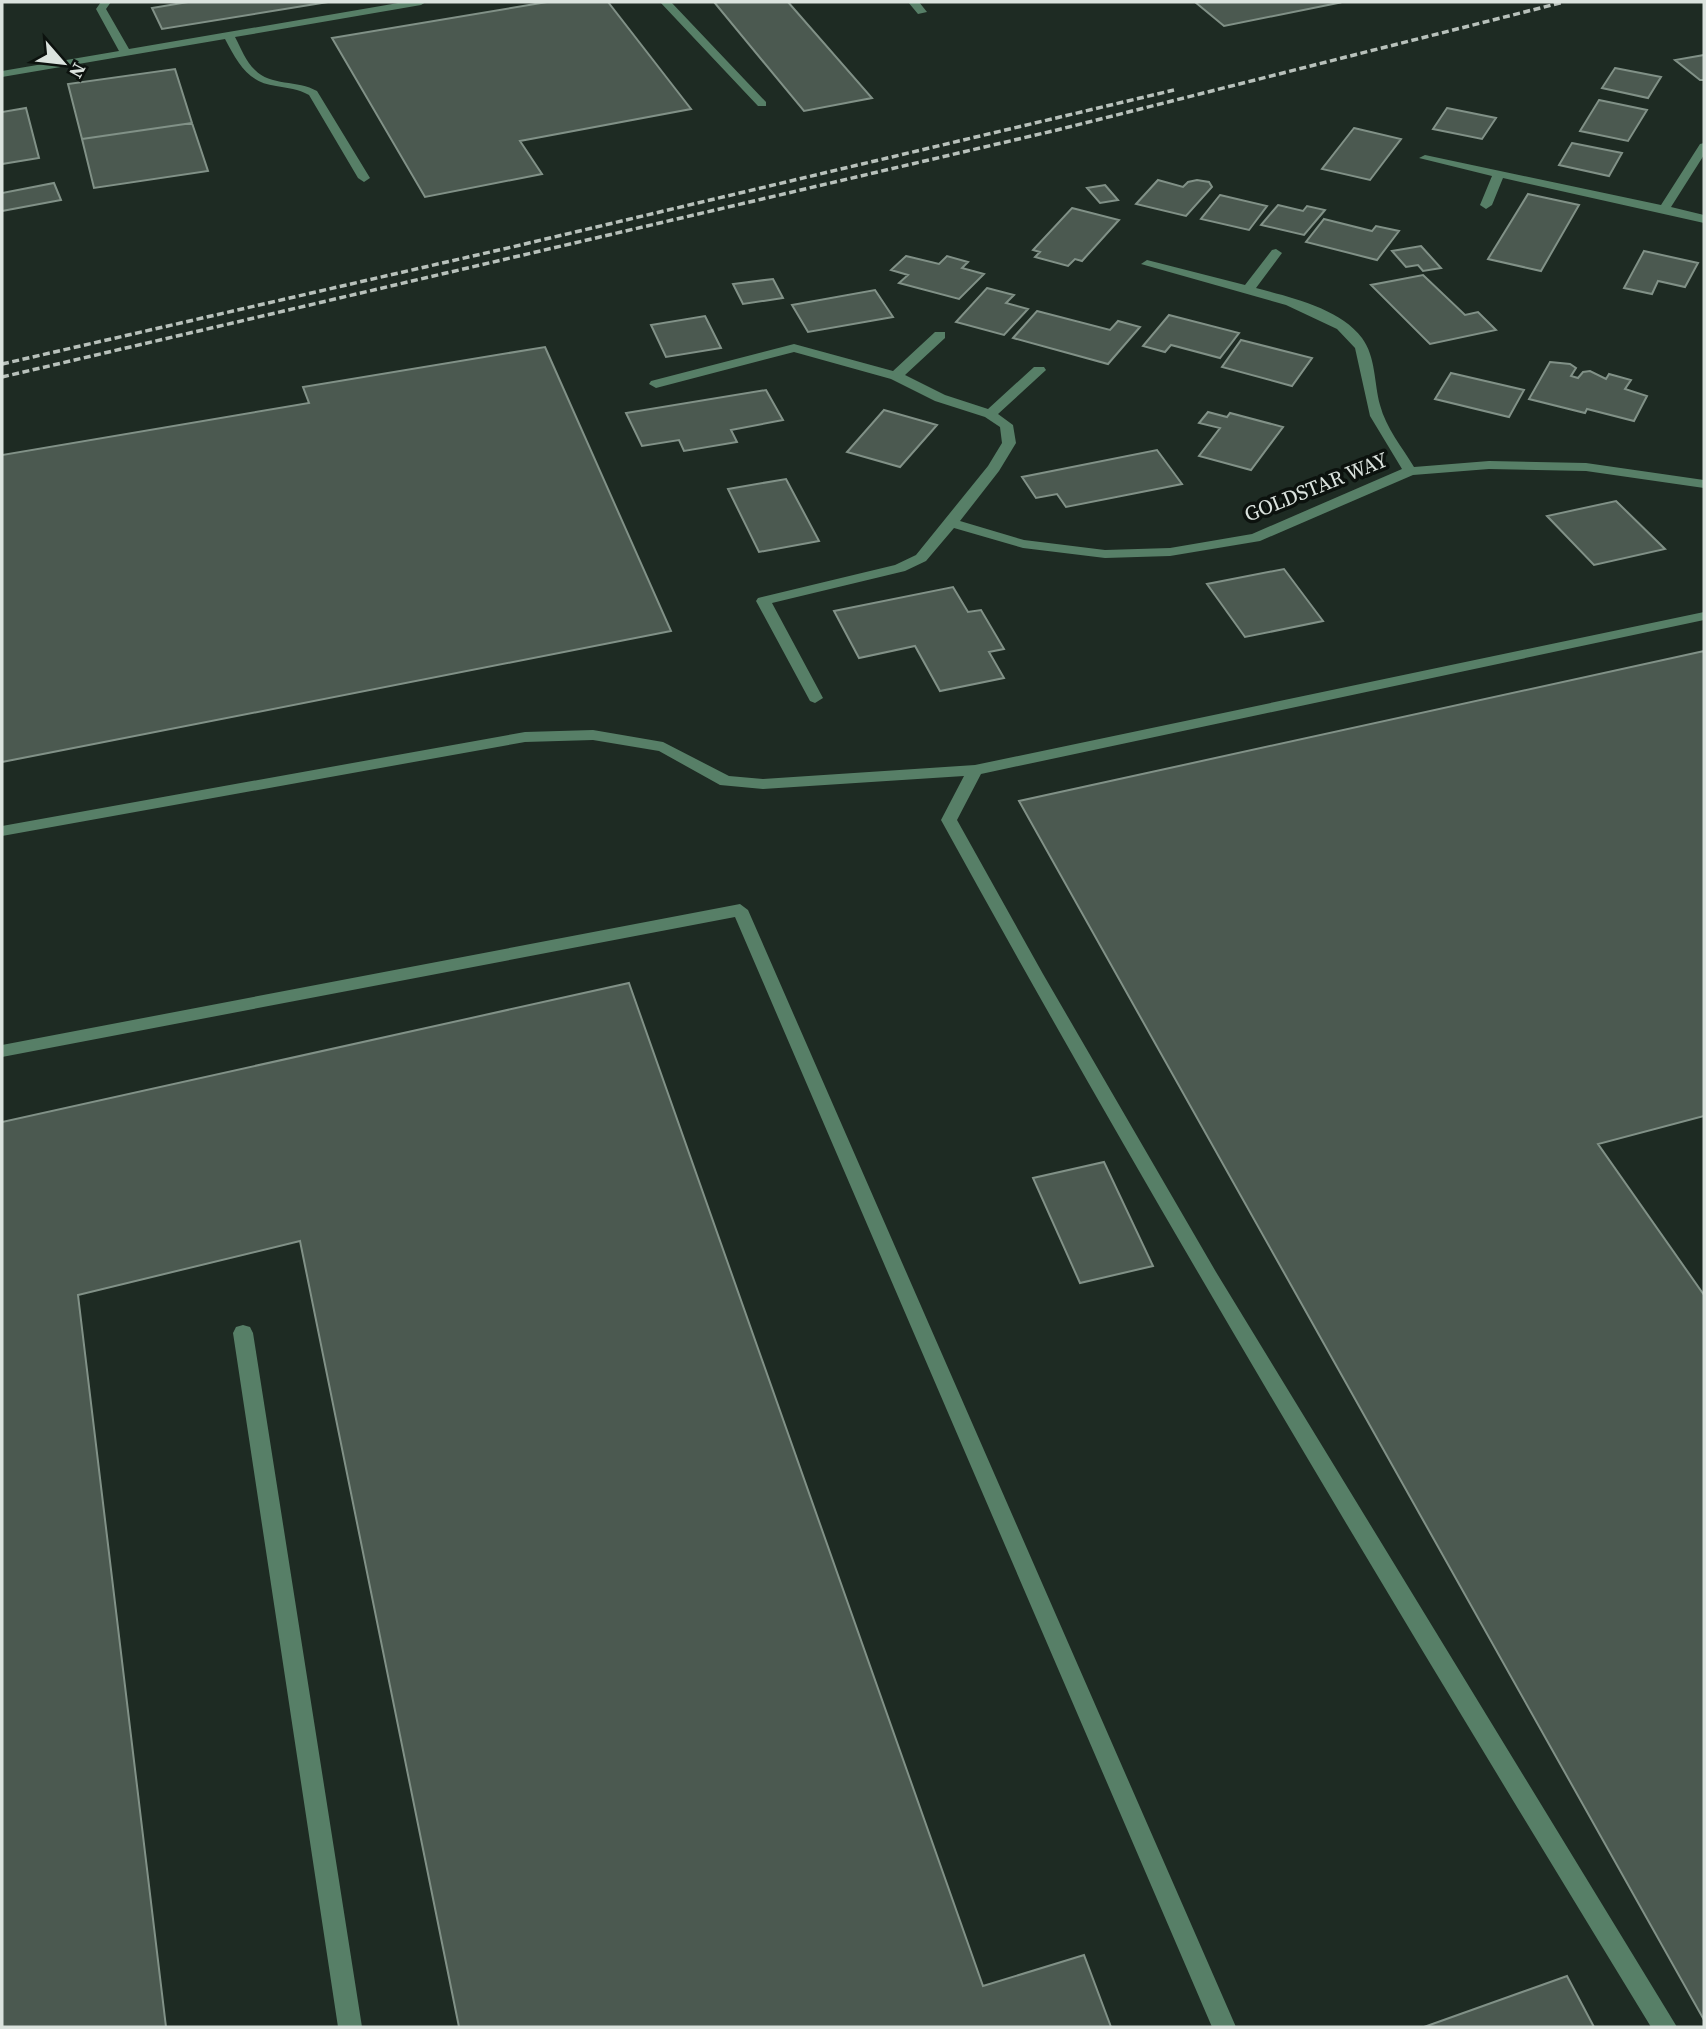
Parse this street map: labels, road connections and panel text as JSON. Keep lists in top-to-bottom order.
{
  "streets": {
    "street": ["GOLDSTAR WAY"]
  },
  "north": "bottom right"
}
